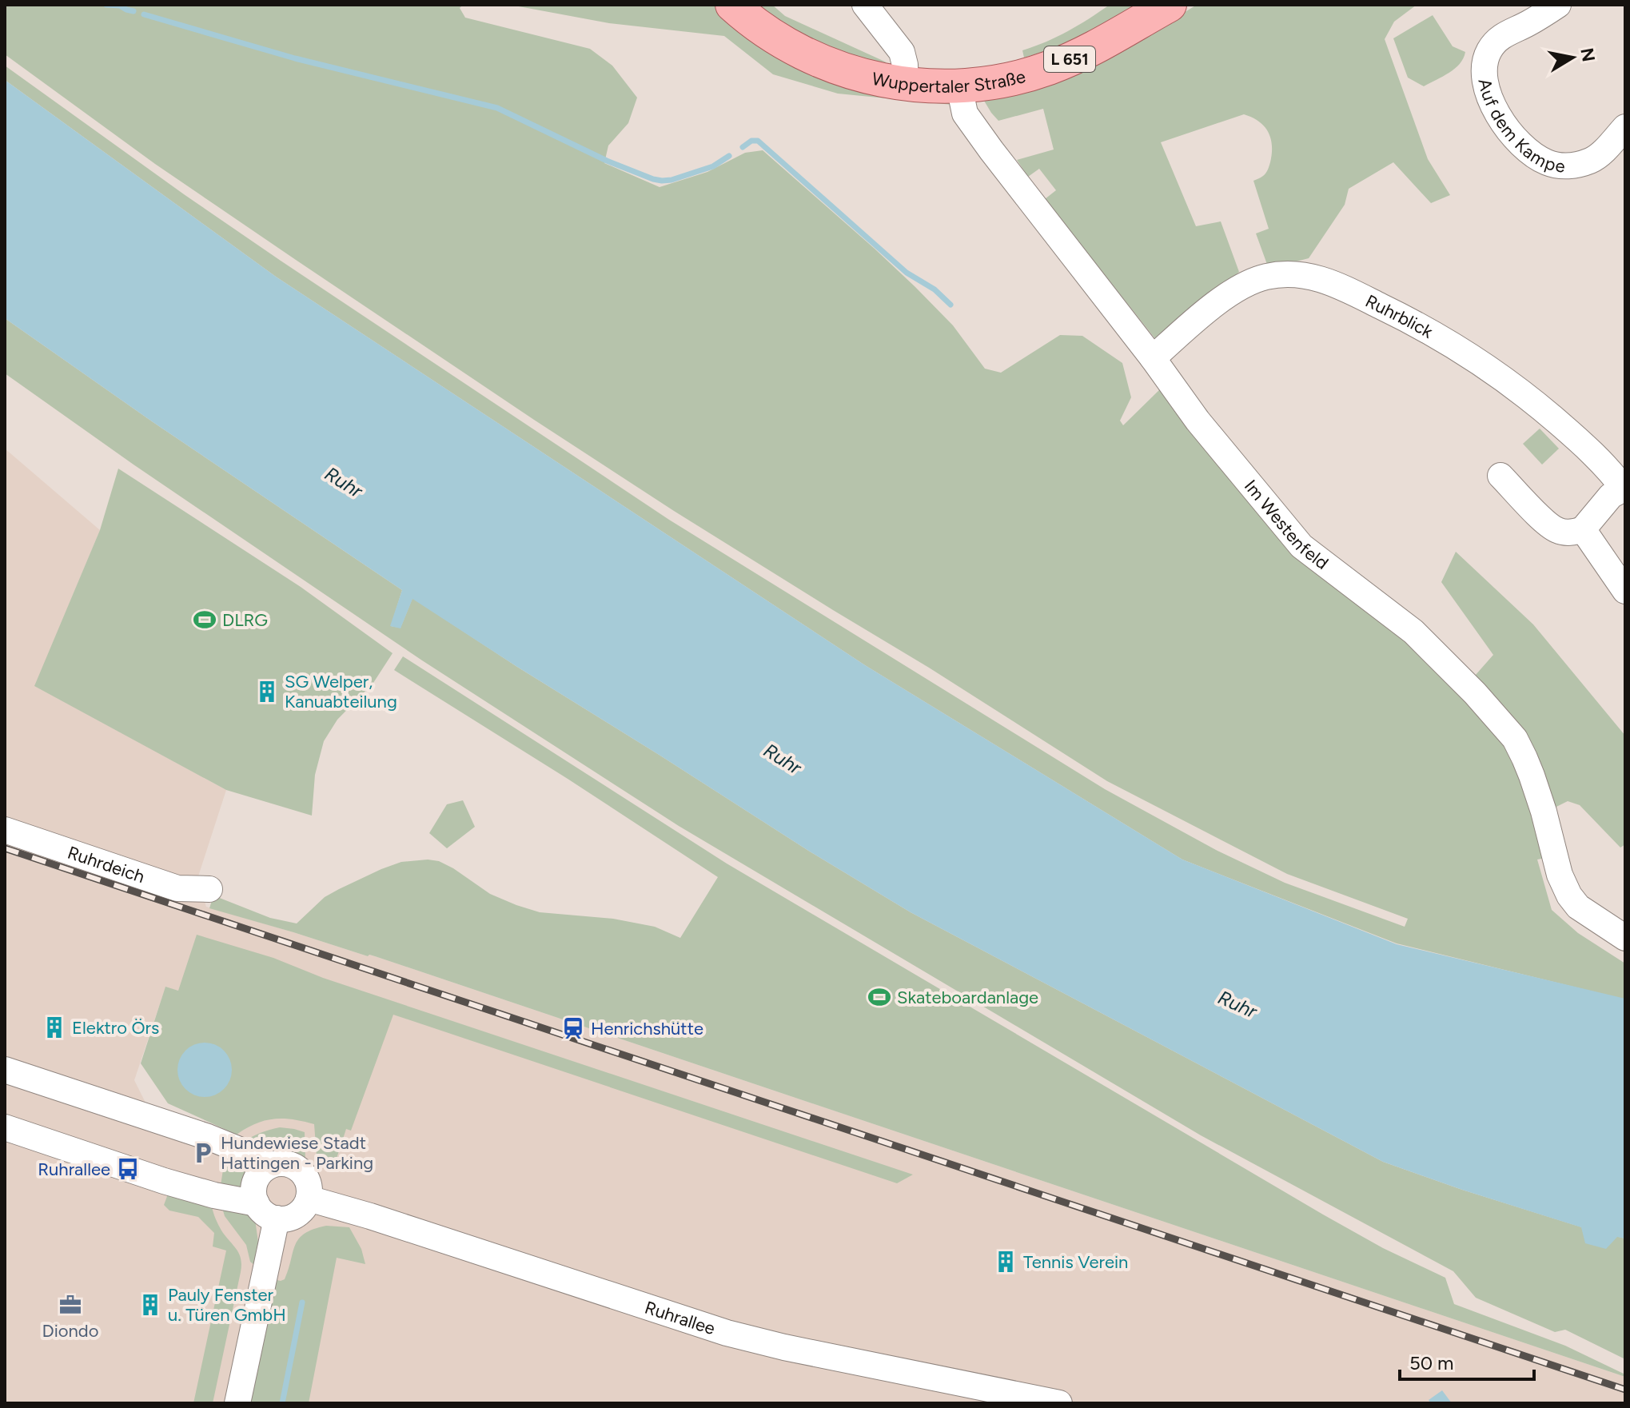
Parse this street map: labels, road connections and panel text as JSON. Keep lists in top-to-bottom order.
{
  "streets": {
    "main road": ["L 651", "Wuppertaler Straße"],
    "street": [
      "Auf dem Kampe",
      "Ruhrblick",
      "Im Westenfeld",
      "Ruhrdeich",
      "Ruhrallee"
    ]
  },
  "crossings": [
    ["Wuppertaler Straße", "Im Westenfeld"],
    ["Ruhrblick", "Im Westenfeld"]
  ],
  "water": ["Ruhr"],
  "places": {
    "sports": ["DLRG", "Skateboardanlage"],
    "building": [
      "SG Welper, Kanuabteilung",
      "Elektro Örs",
      "Tennis Verein",
      "Pauly Fenster u. Türen GmbH"
    ],
    "station": ["Henrichshütte"],
    "parking": ["Hundewiese Stadt Hattingen - Parking"],
    "bus stop": ["Ruhrallee"],
    "office": ["Diondo"]
  },
  "scale_bar": "50 m",
  "north": "right"
}
